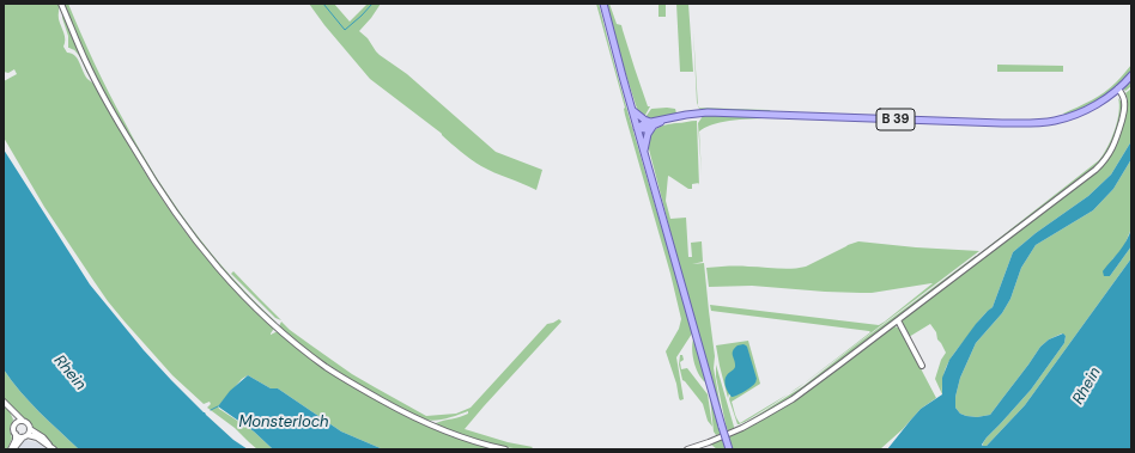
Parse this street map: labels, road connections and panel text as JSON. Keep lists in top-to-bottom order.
{
  "streets": {
    "main road": ["B 39"]
  },
  "water": ["Rhein", "Monsterloch"]
}
